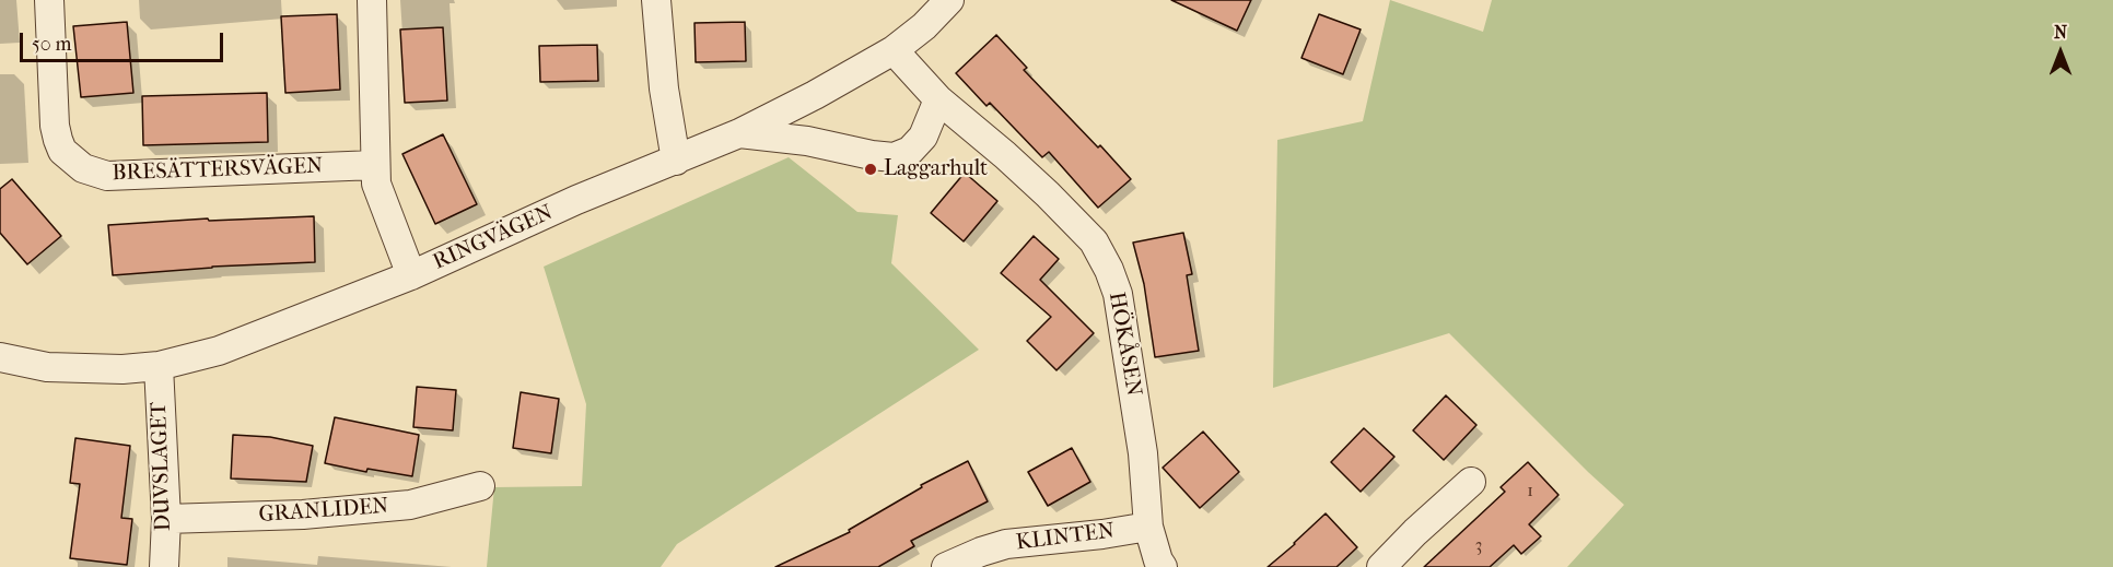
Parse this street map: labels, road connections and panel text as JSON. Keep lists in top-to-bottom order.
{
  "streets": {
    "street": [
      "BRESÄTTERSVÄGEN",
      "RINGVÄGEN",
      "HÖKÅSEN",
      "DUVSLAGET",
      "GRANLIDEN",
      "KLINTEN"
    ]
  },
  "crossings": [
    ["RINGVÄGEN", "HÖKÅSEN"],
    ["RINGVÄGEN", "DUVSLAGET"],
    ["HÖKÅSEN", "KLINTEN"],
    ["DUVSLAGET", "GRANLIDEN"]
  ],
  "places": ["Laggarhult"],
  "house_numbers": ["1", "3"],
  "scale_bar": "50 m",
  "north": "top"
}
